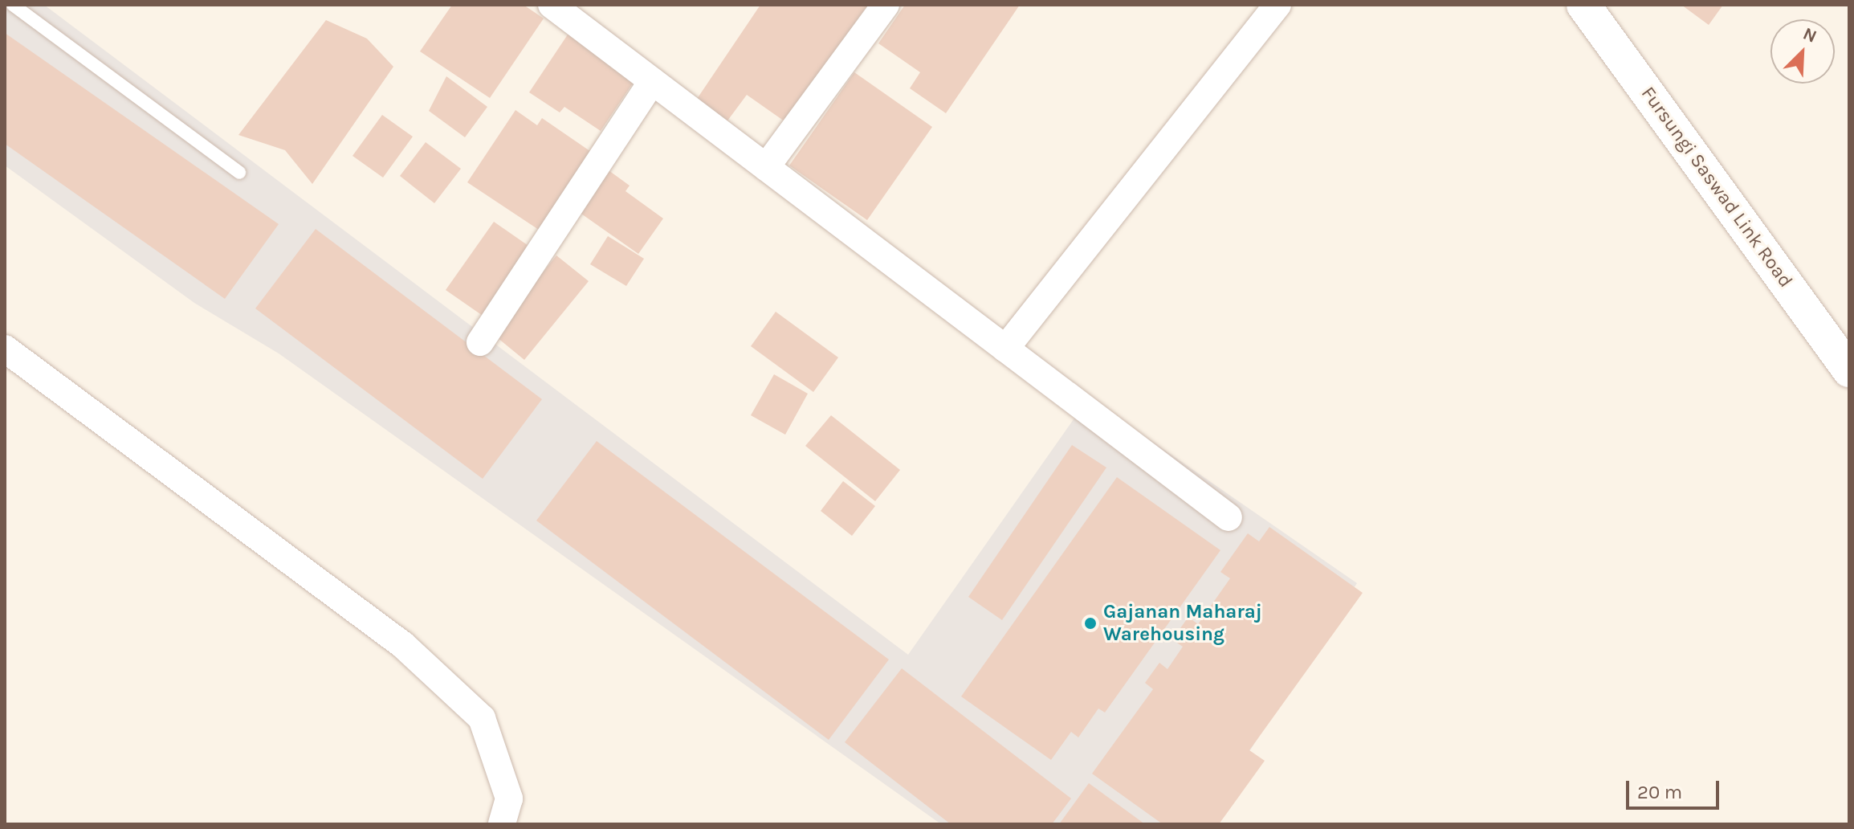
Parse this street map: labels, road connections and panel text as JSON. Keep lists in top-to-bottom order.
{
  "streets": {
    "street": ["Fursungi Saswad Link Road"]
  },
  "places": ["Gajanan Maharaj Warehousing"],
  "scale_bar": "20 m",
  "north": "top right"
}
